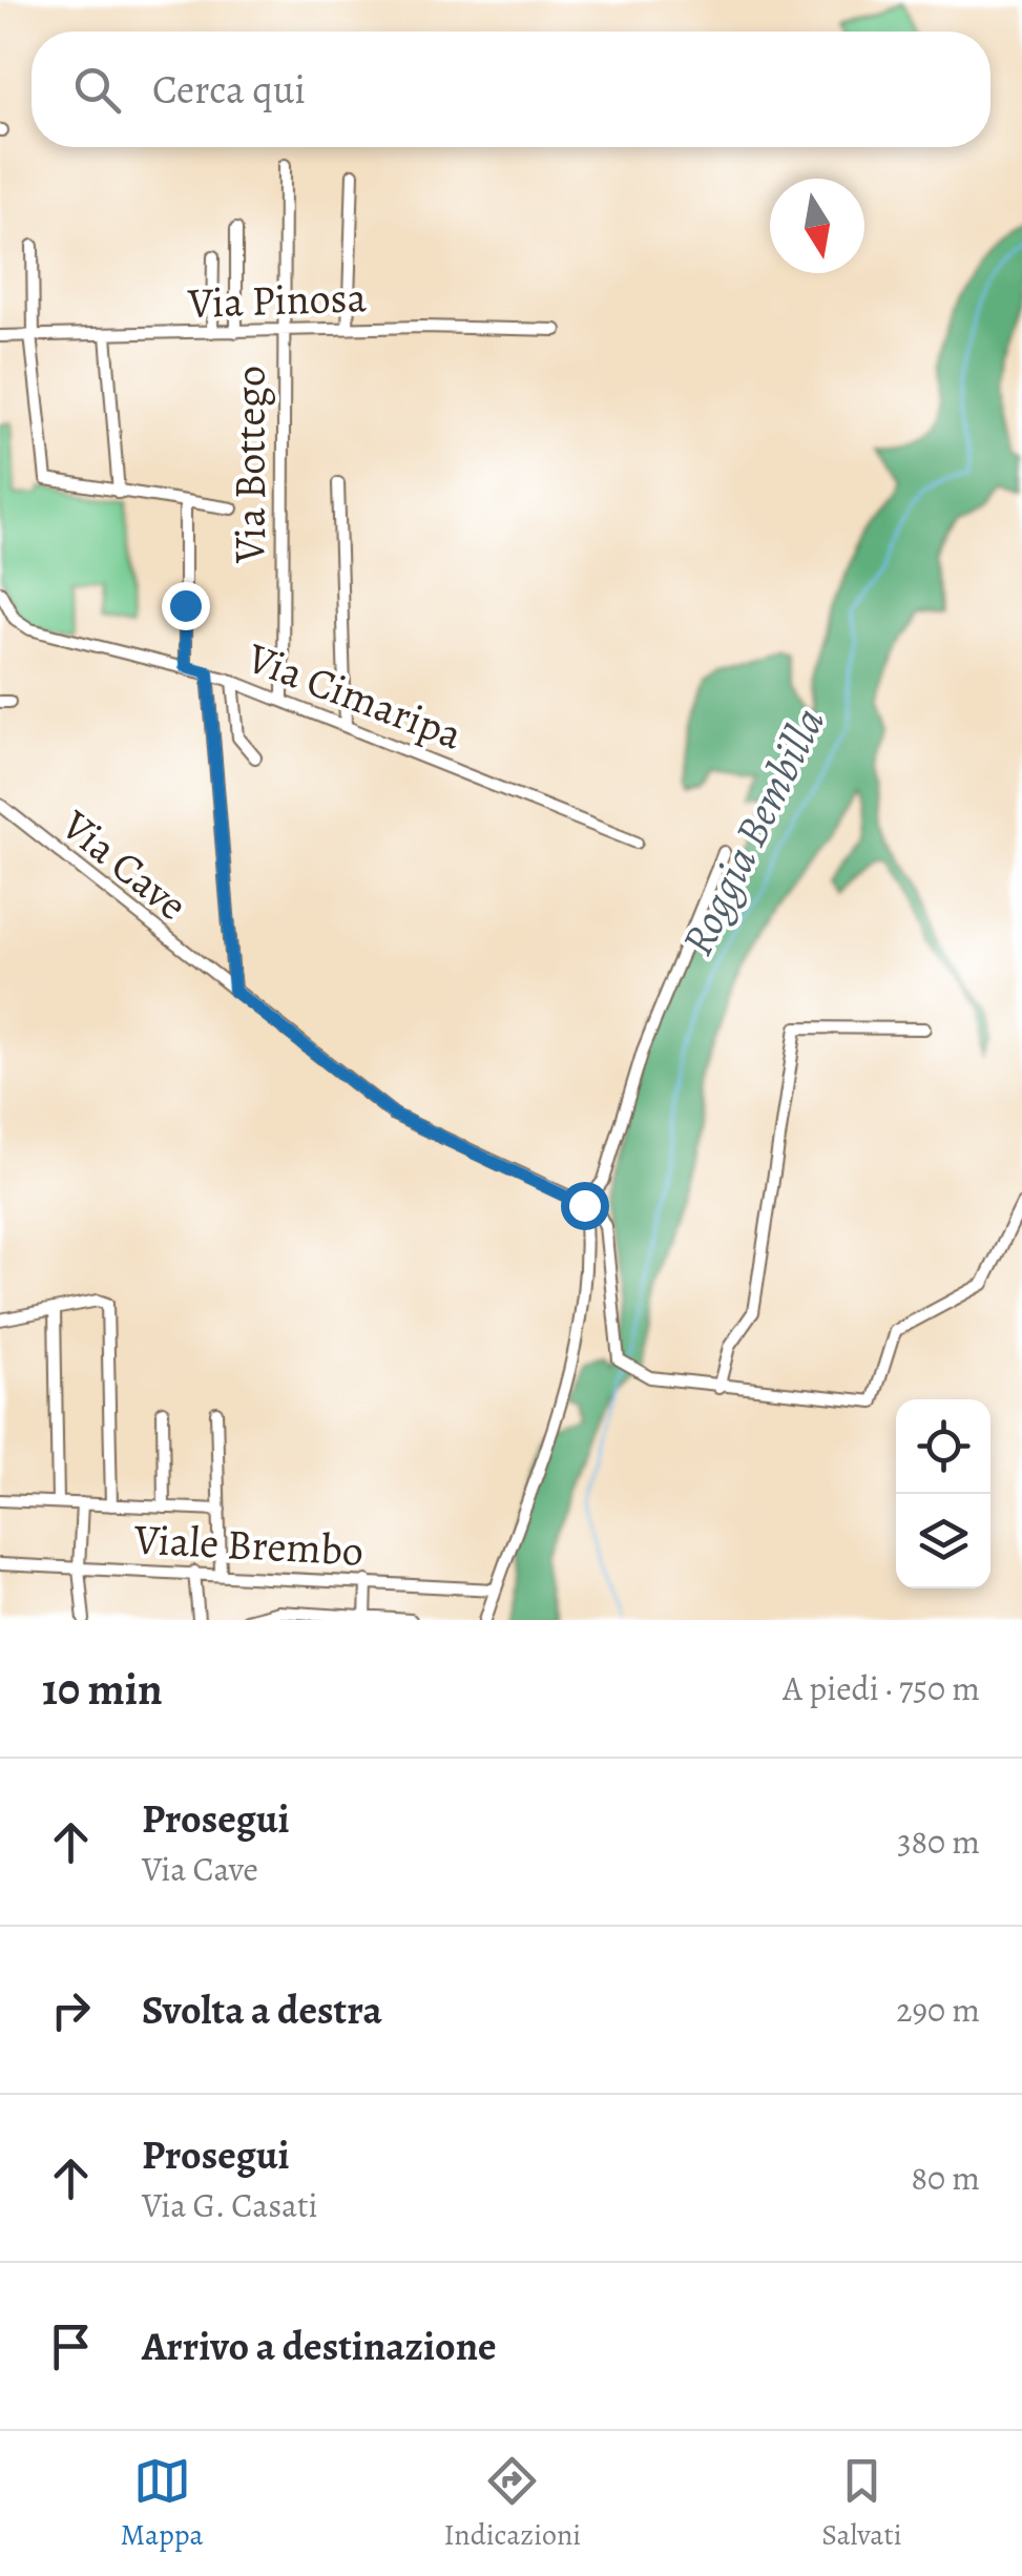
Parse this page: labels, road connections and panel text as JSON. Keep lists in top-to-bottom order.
{
  "streets": {
    "street": [
      "Via Pinosa",
      "Via Bottego",
      "Via Cimaripa",
      "Via Cave",
      "Viale Brembo"
    ]
  },
  "crossings": [
    ["Via Pinosa", "Via Bottego"],
    ["Via Bottego", "Via Cimaripa"]
  ],
  "water": ["Roggia Bembilla"],
  "north": "bottom",
  "page": {
    "search": "Cerca qui",
    "heading": ["10 min", "A piedi · 750 m"],
    "list": [
      ["Prosegui", "Via Cave", "380 m"],
      ["Svolta a destra", "290 m"],
      ["Prosegui", "Via G. Casati", "80 m"],
      "Arrivo a destinazione"
    ],
    "nav": ["Mappa", "Indicazioni", "Salvati"]
  }
}
